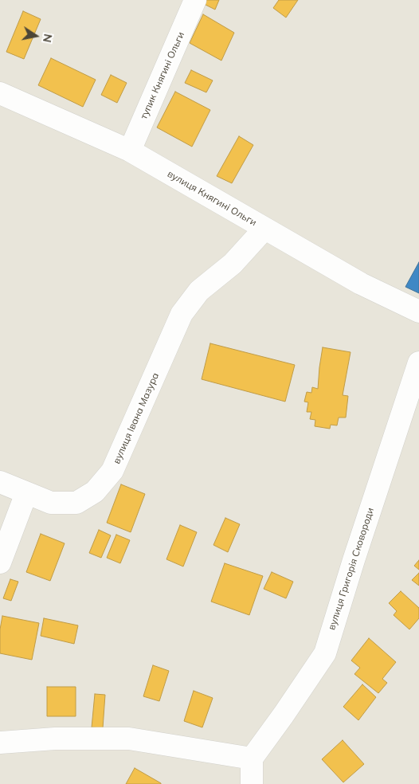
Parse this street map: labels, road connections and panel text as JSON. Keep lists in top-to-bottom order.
{
  "streets": {
    "street": [
      "тупик Княгині Ольги",
      "вулиця Княгині Ольги",
      "вулиця Івана Мазура",
      "вулиця Григорія Сковороди"
    ]
  },
  "crossings": [
    ["тупик Княгині Ольги", "вулиця Княгині Ольги"],
    ["вулиця Княгині Ольги", "вулиця Івана Мазура"]
  ],
  "north": "right"
}
